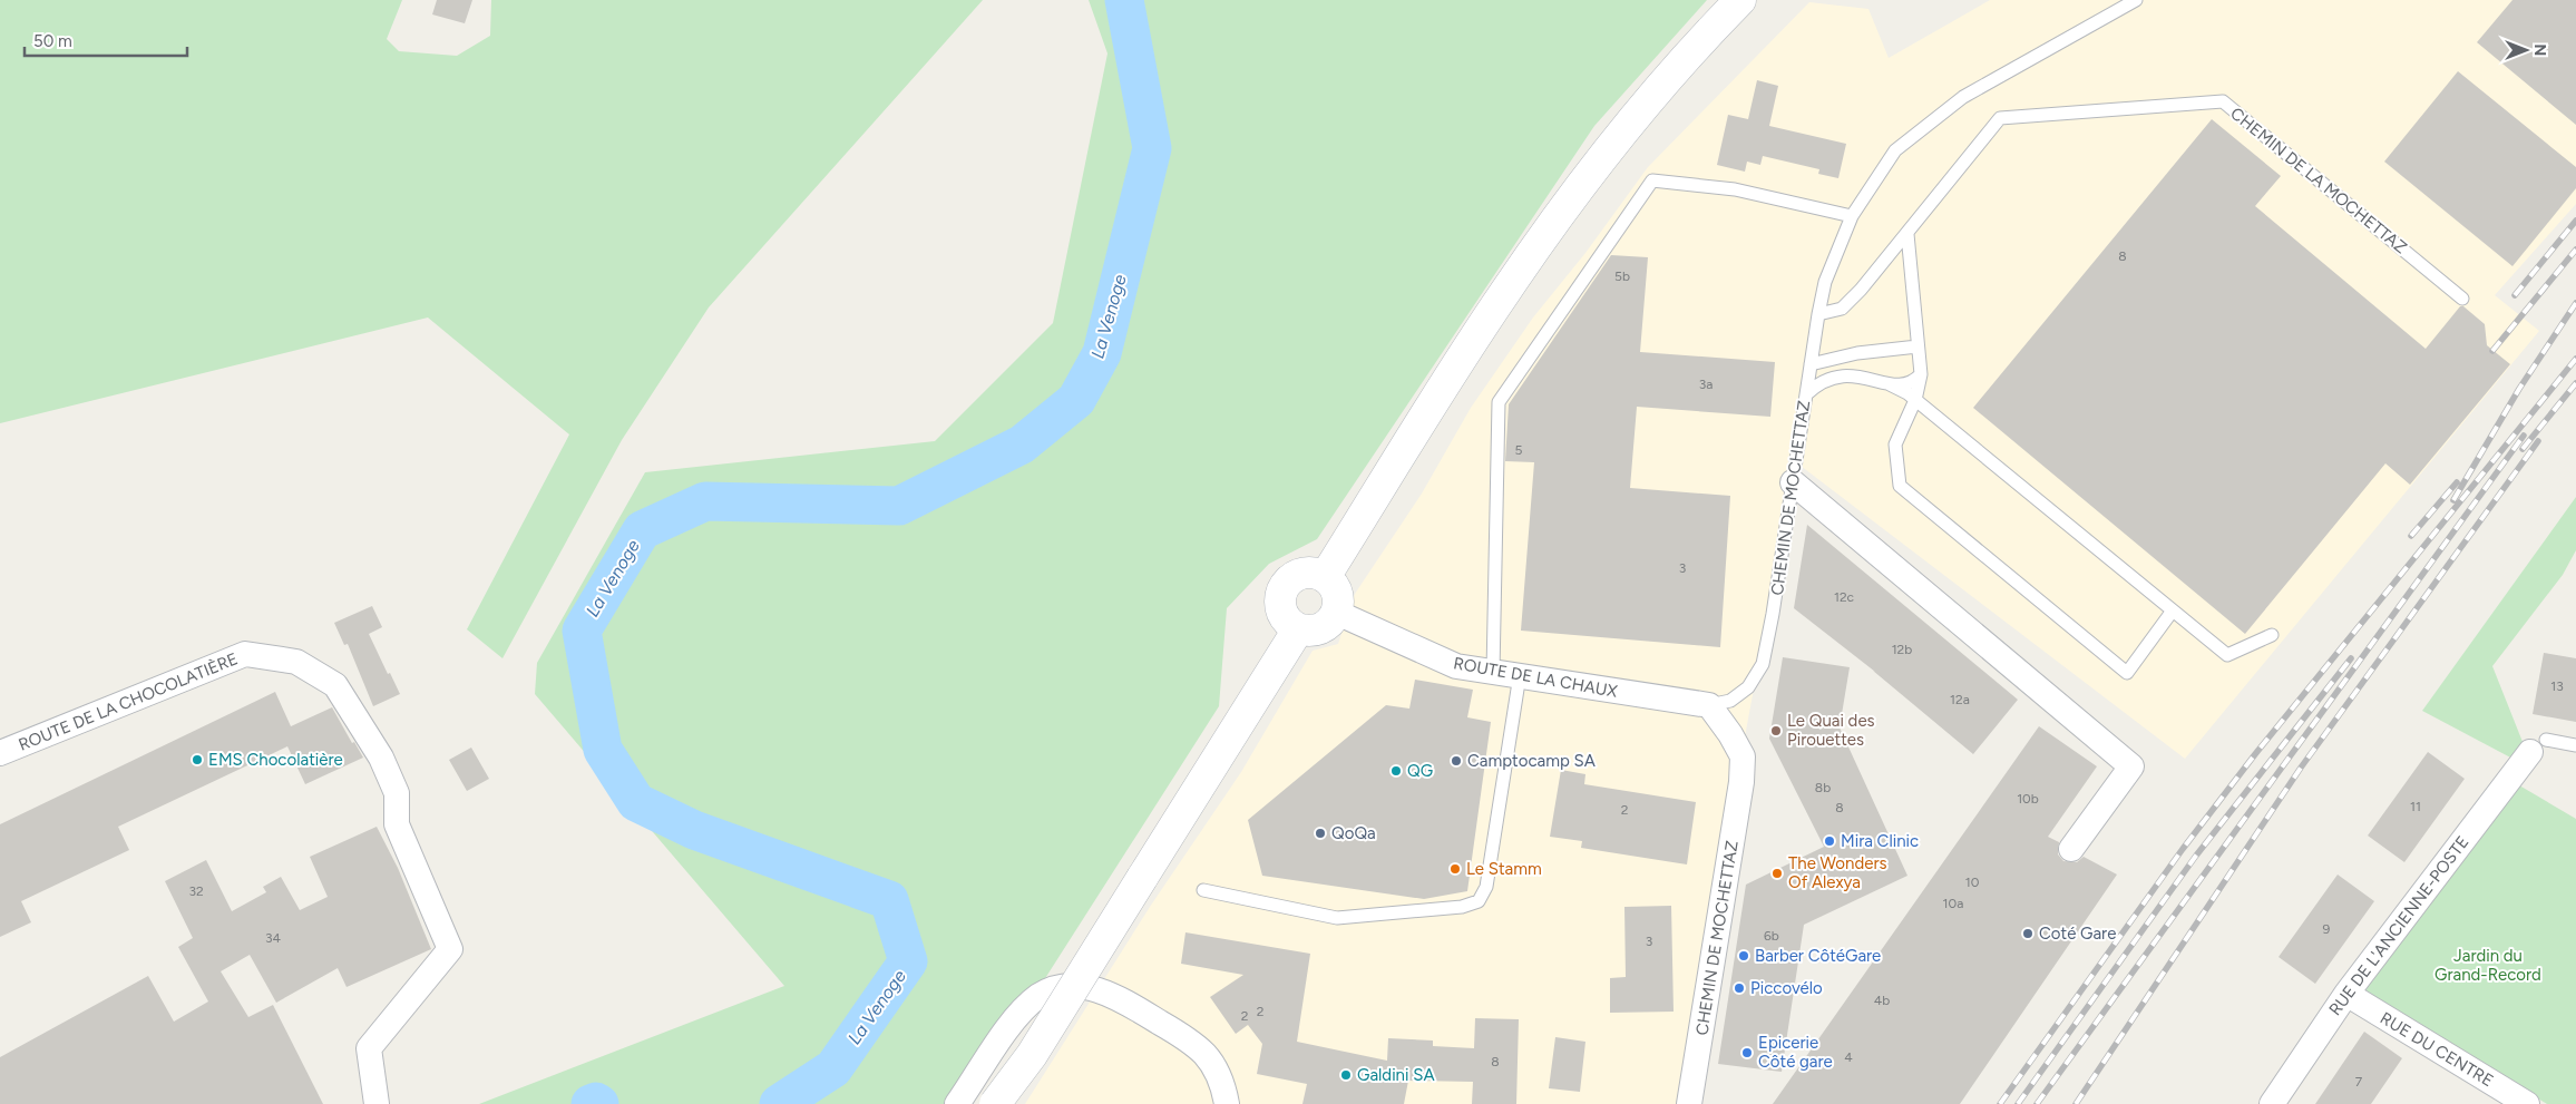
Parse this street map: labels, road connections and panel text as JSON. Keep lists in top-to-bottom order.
{
  "streets": {
    "street": [
      "CHEMIN DE MOCHETTAZ",
      "ROUTE DE LA CHAUX",
      "ROUTE DE LA CHOCOLATIÈRE",
      "RUE DE L'ANCIENNE-POSTE",
      "RUE DU CENTRE"
    ],
    "lane": ["CHEMIN DE LA MOCHETTAZ"]
  },
  "crossings": [
    ["CHEMIN DE LA MOCHETTAZ", "CHEMIN DE MOCHETTAZ"],
    ["CHEMIN DE MOCHETTAZ", "ROUTE DE LA CHAUX"],
    ["RUE DE L'ANCIENNE-POSTE", "RUE DU CENTRE"]
  ],
  "water": ["La Venoge"],
  "parks": ["Jardin du Grand-Record"],
  "places": [
    "Le Quai des Pirouettes",
    "EMS Chocolatière",
    "Camptocamp SA",
    "QG",
    "QoQa",
    "Mira Clinic",
    "Le Stamm",
    "The Wonders Of Alexya",
    "Coté Gare",
    "Barber CôtéGare",
    "Piccovélo",
    "Epicerie Côté gare",
    "Galdini SA"
  ],
  "house_numbers": [
    "8",
    "5b",
    "3a",
    "5",
    "3",
    "12c",
    "12b",
    "13",
    "12a",
    "8b",
    "10b",
    "11",
    "8",
    "2",
    "10",
    "32",
    "10a",
    "9",
    "6b",
    "34",
    "3",
    "4b",
    "2",
    "2",
    "4",
    "8",
    "7"
  ],
  "scale_bar": "50 m",
  "north": "right"
}
